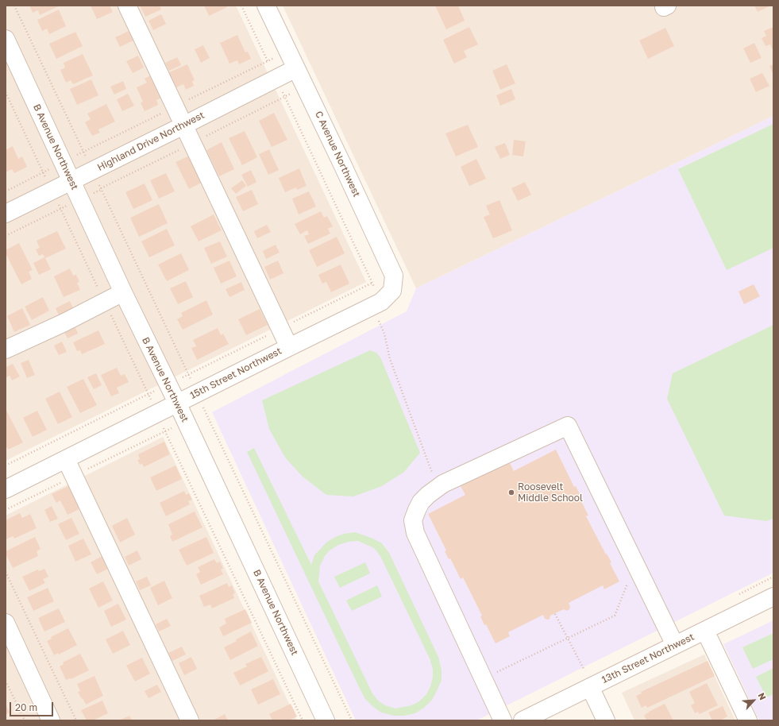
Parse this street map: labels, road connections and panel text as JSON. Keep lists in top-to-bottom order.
{
  "streets": {
    "street": [
      "Highland Drive Northwest",
      "B Avenue Northwest",
      "C Avenue Northwest",
      "15th Street Northwest",
      "13th Street Northwest"
    ]
  },
  "crossings": [
    ["Highland Drive Northwest", "B Avenue Northwest"],
    ["Highland Drive Northwest", "C Avenue Northwest"],
    ["B Avenue Northwest", "15th Street Northwest"],
    ["C Avenue Northwest", "15th Street Northwest"]
  ],
  "places": ["Roosevelt Middle School"],
  "scale_bar": "20 m",
  "north": "top right"
}
